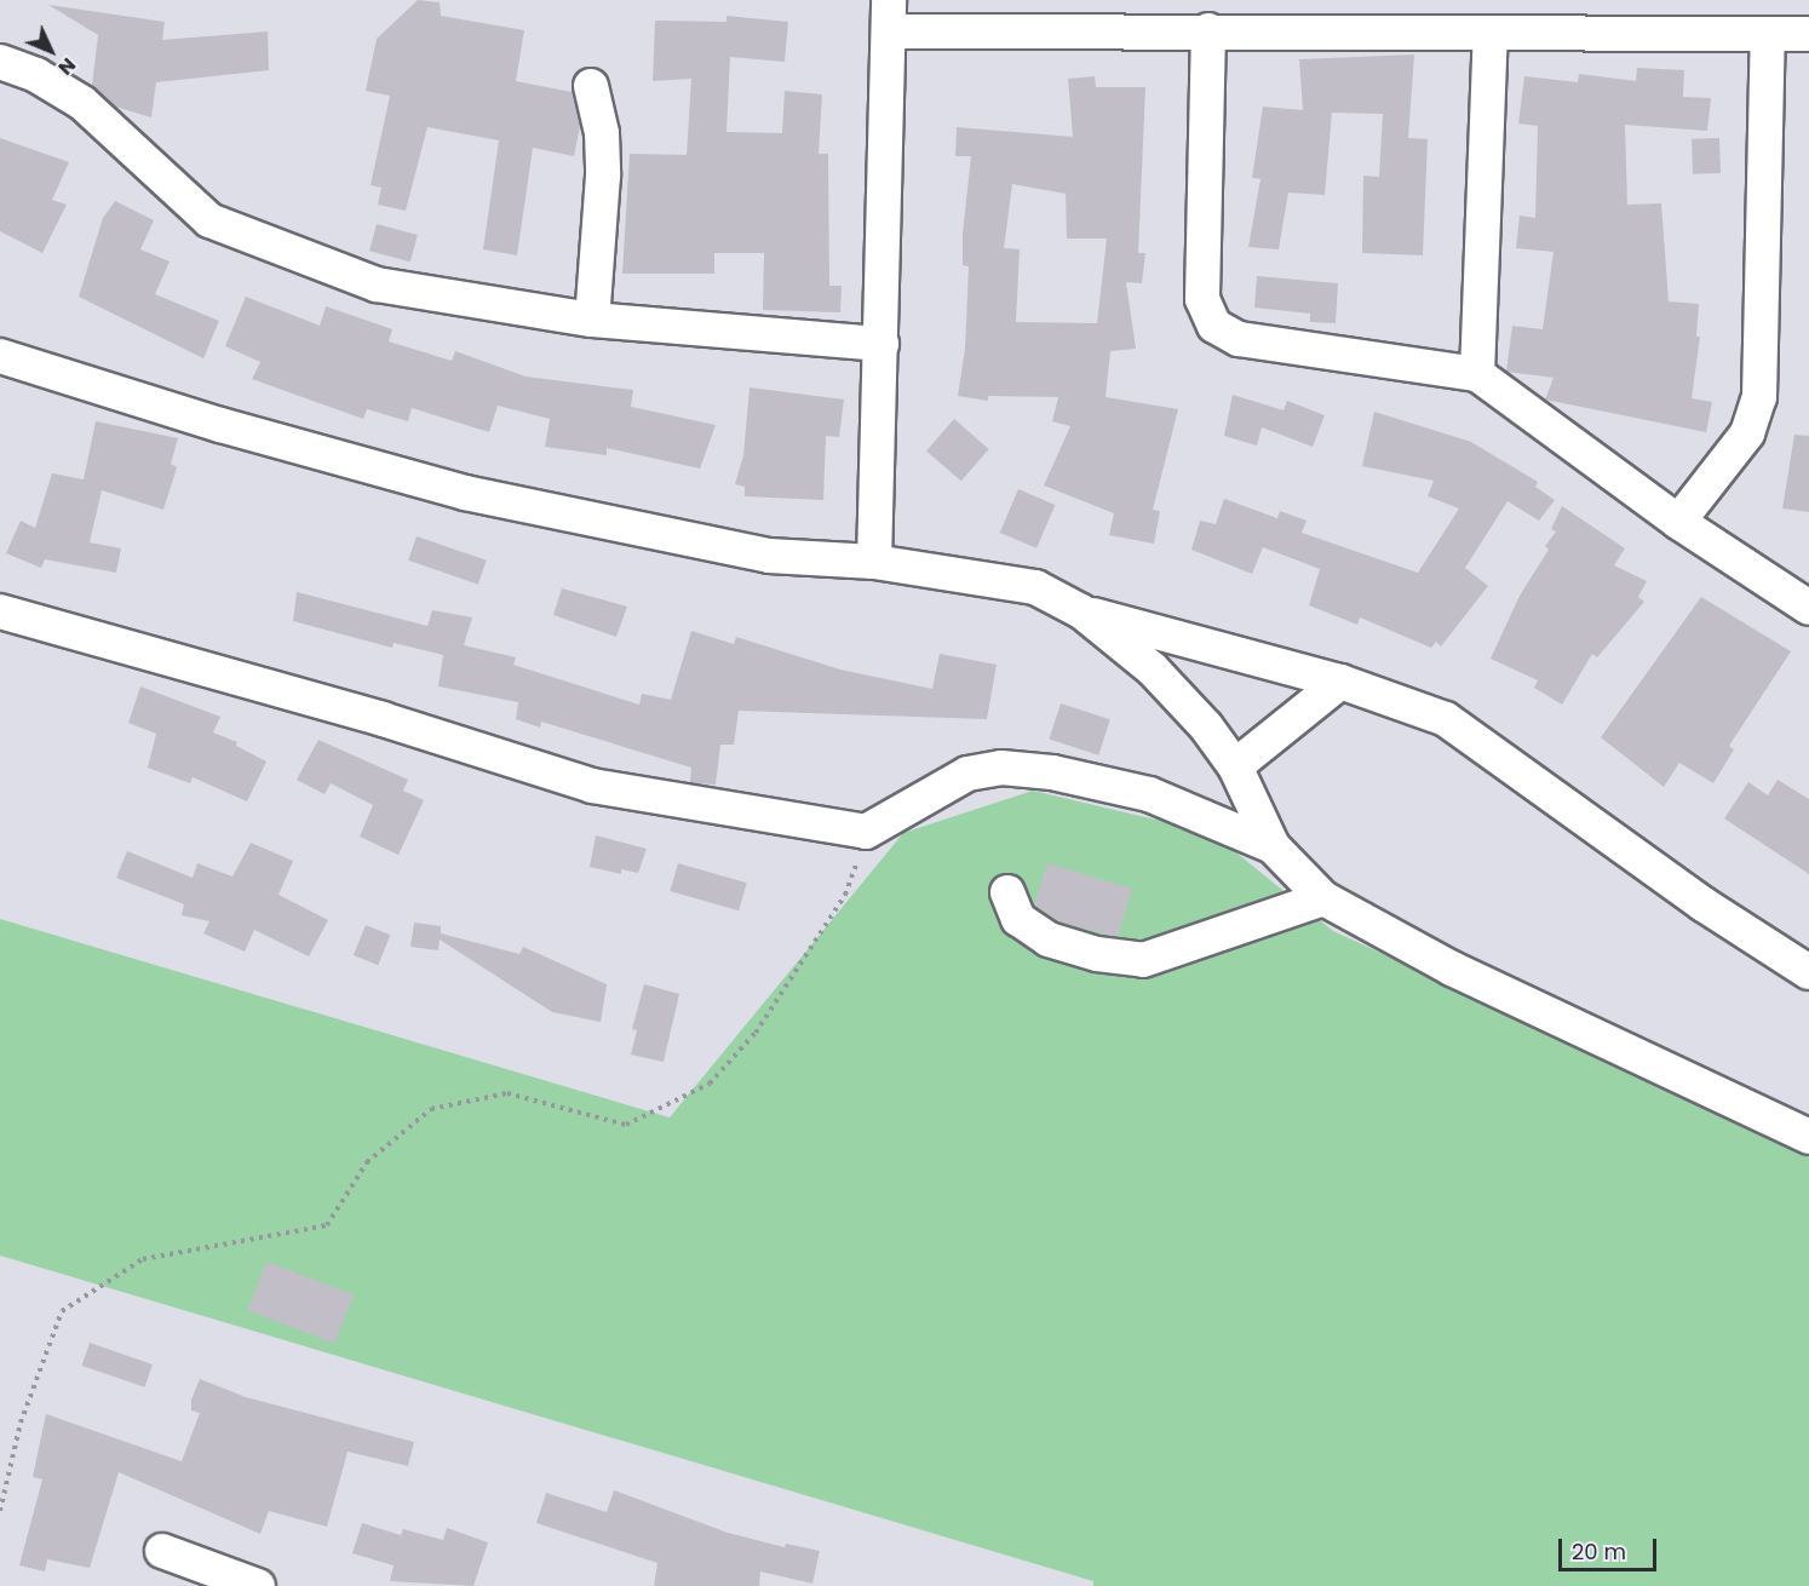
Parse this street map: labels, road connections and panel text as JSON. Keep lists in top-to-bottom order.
{
  "scale_bar": "20 m",
  "north": "bottom right"
}
